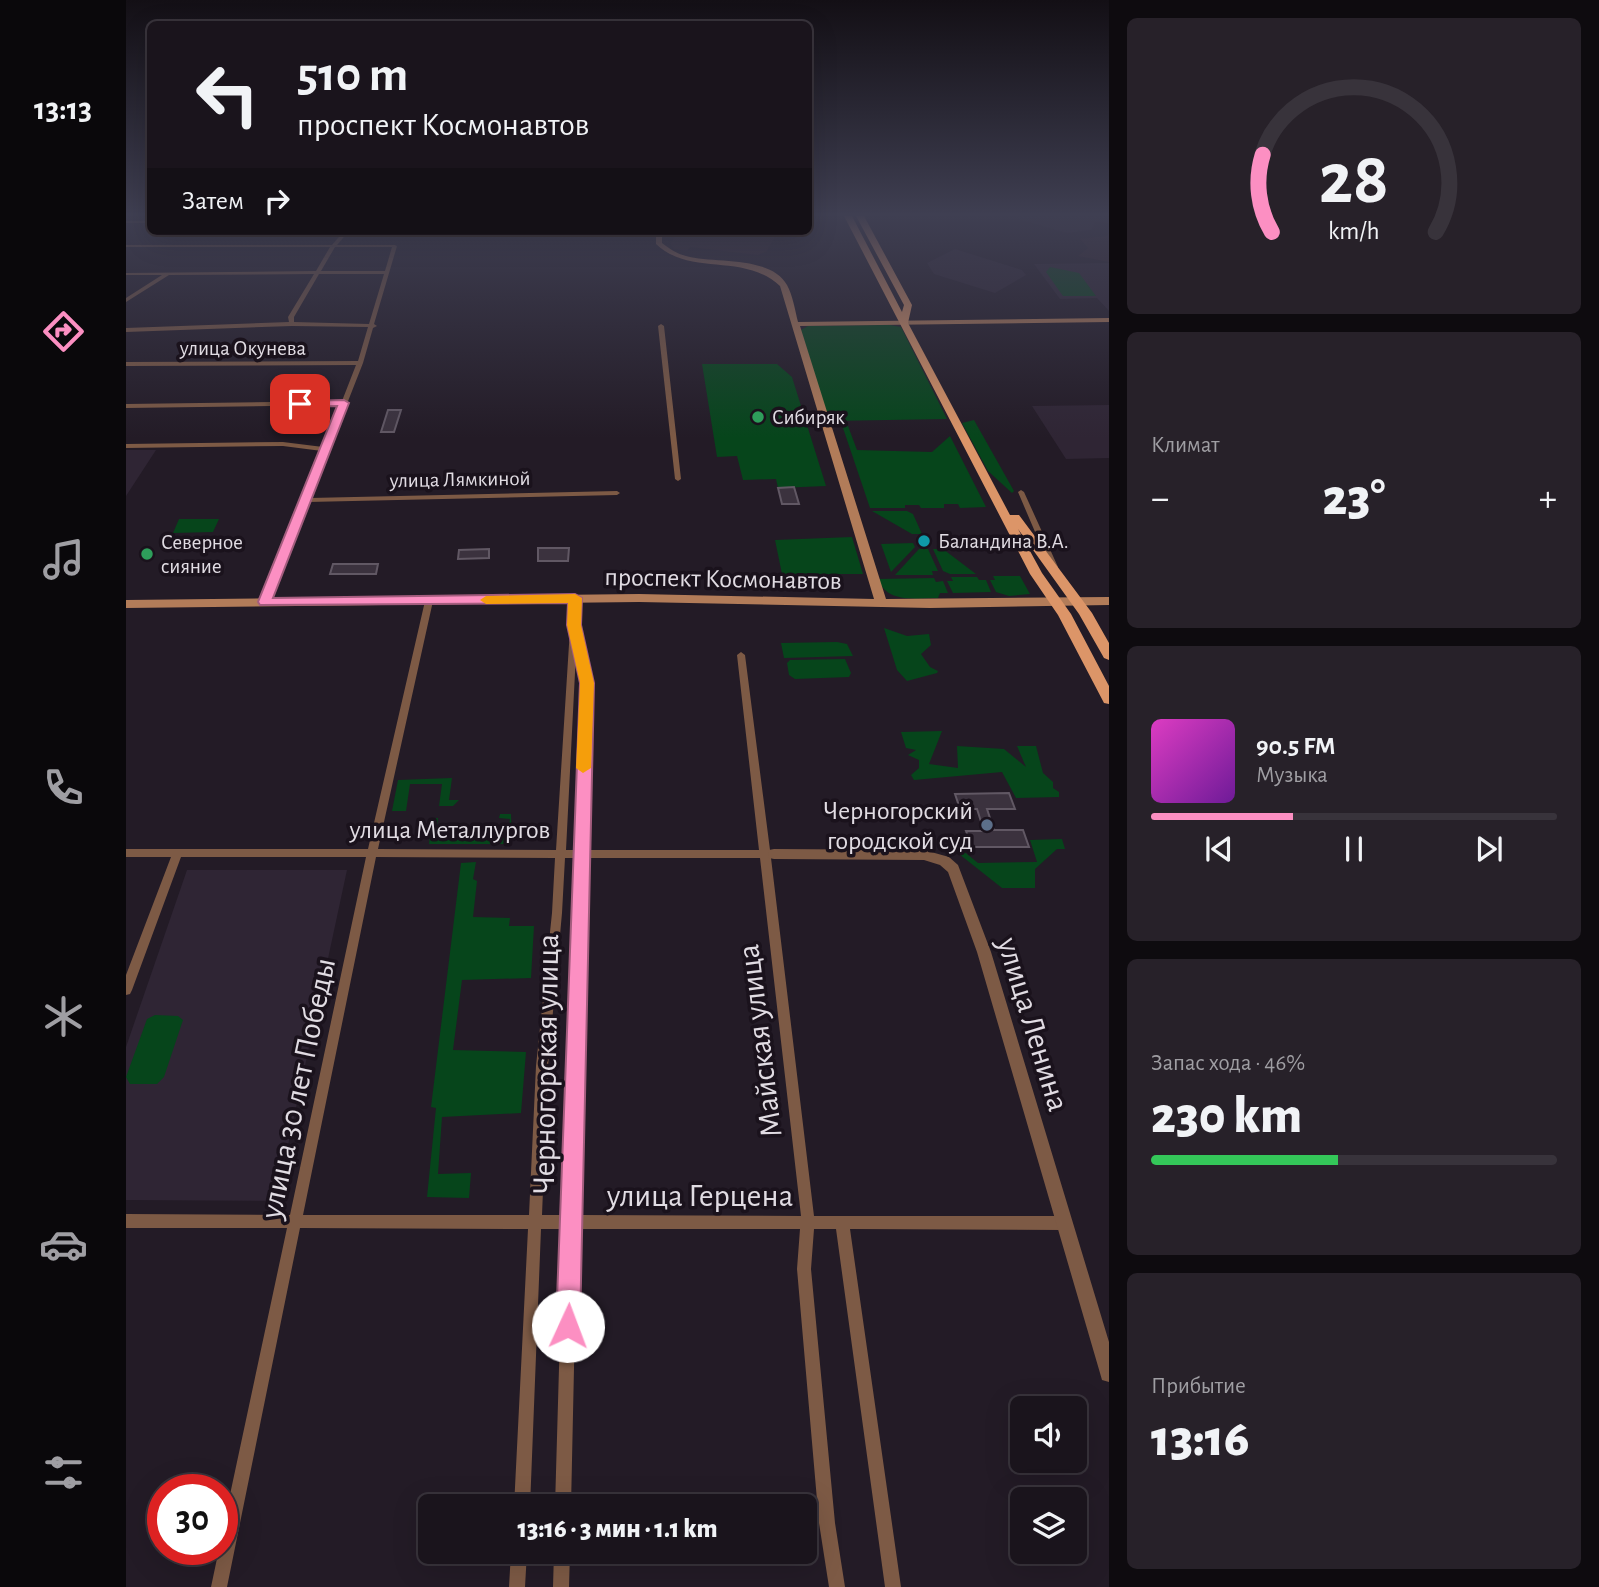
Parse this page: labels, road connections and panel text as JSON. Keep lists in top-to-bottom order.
{
  "streets": {
    "main road": ["проспект Космонавтов"],
    "street": [
      "улица Окунева",
      "улица Лямкиной",
      "улица Металлургов",
      "улица Ленина",
      "Майская улица",
      "Черногорская улица",
      "улица 30 лет Победы",
      "улица Герцена"
    ]
  },
  "crossings": [
    ["проспект Космонавтов", "Черногорская улица"],
    ["проспект Космонавтов", "улица 30 лет Победы"],
    ["улица Металлургов", "улица Ленина"],
    ["улица Металлургов", "Майская улица"],
    ["улица Металлургов", "Черногорская улица"],
    ["улица Металлургов", "улица 30 лет Победы"],
    ["улица Ленина", "Майская улица"],
    ["улица Ленина", "улица Герцена"],
    ["Майская улица", "улица Герцена"],
    ["Черногорская улица", "улица Герцена"],
    ["улица 30 лет Победы", "улица Герцена"]
  ],
  "places": [
    "Сибиряк",
    "Баландина В.А.",
    "Северное сияние",
    "Черногорский городской суд"
  ],
  "page": {
    "tabs": "13:13",
    "turn": ["510 m", "проспект Космонавтов"],
    "then": "Затем",
    "tile": [
      "Климат",
      ["Запас хода · 46%", "230 km"],
      ["Прибытие", "13:16"]
    ],
    "heat": ["−", "23°", "+"],
    "song": ["90.5 FM", "Музыка"],
    "limit": "30",
    "trip": "13:16 · 3 мин · 1.1 km",
    "gauge": ["28", "km/h"]
  }
}
